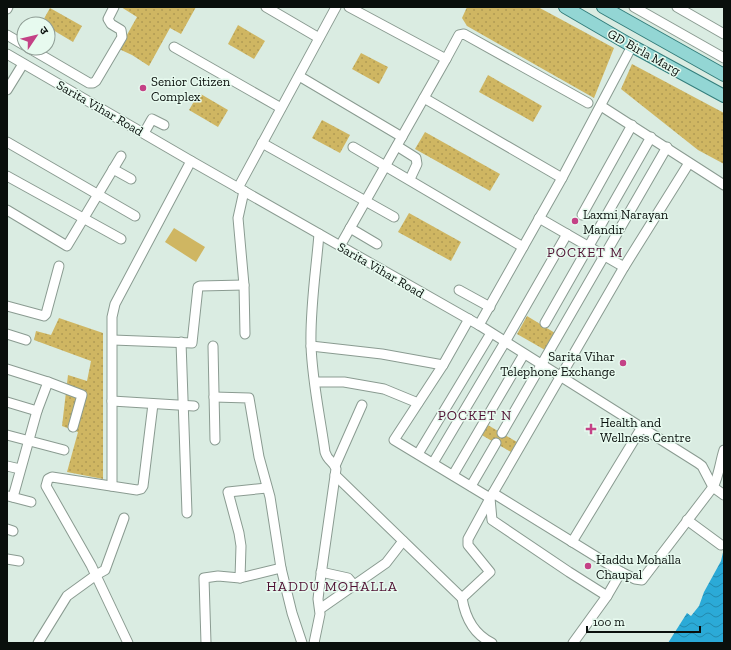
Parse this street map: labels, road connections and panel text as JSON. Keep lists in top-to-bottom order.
{
  "streets": {
    "main road": ["GD Birla Marg"],
    "street": ["Sarita Vihar Road"]
  },
  "districts": ["POCKET M", "POCKET N", "HADDU MOHALLA"],
  "places": {
    "other": [
      "Senior Citizen Complex",
      "Laxmi Narayan Mandir",
      "Sarita Vihar Telephone Exchange",
      "Haddu Mohalla Chaupal"
    ],
    "health": ["Health and Wellness Centre"]
  },
  "scale_bar": "100 m",
  "north": "top right"
}
